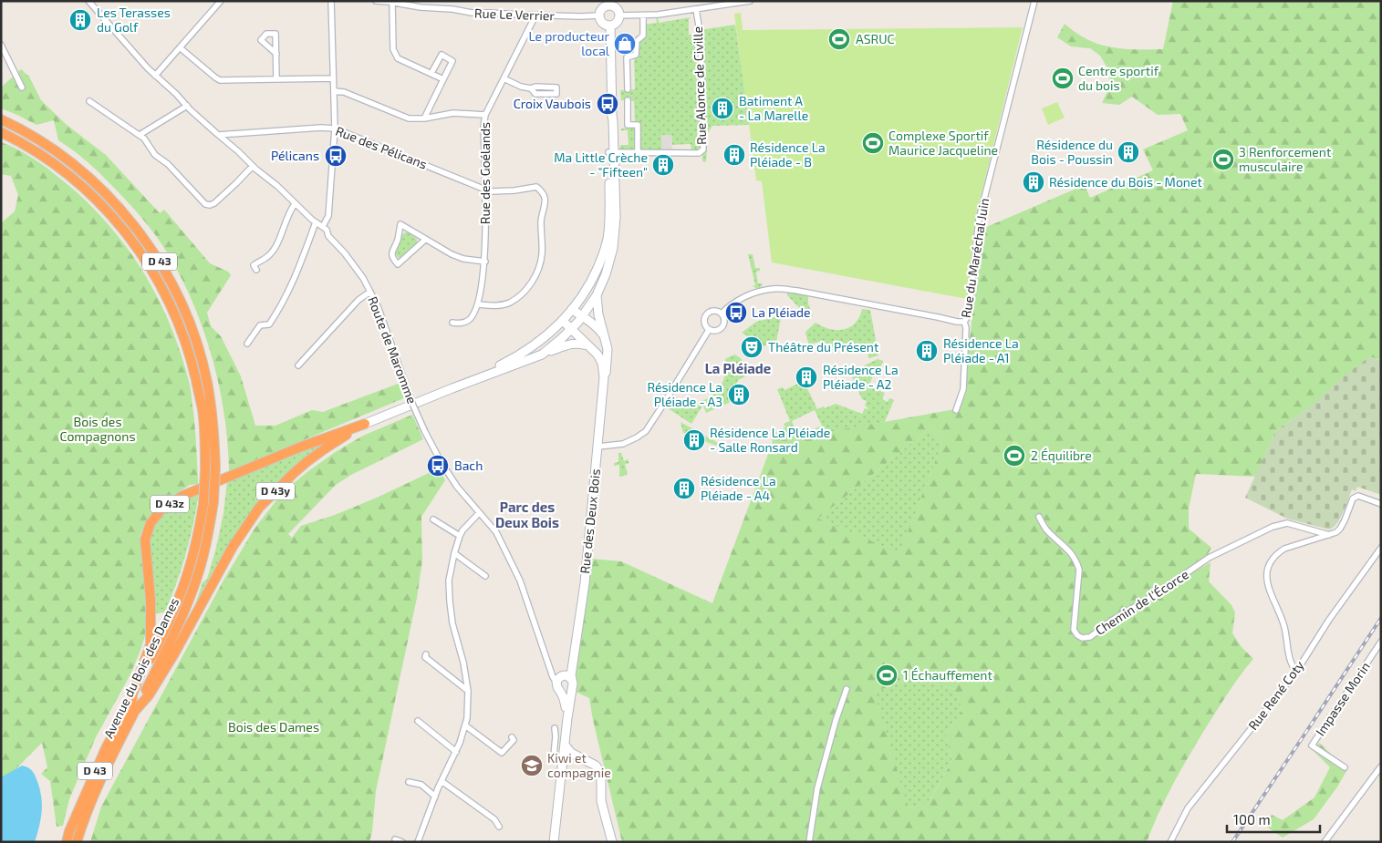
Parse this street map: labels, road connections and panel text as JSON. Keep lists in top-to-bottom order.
{
  "streets": {
    "highway": [
      "D 43",
      "D 43y",
      "D 43z",
      "Avenue du Bois des Dames"
    ],
    "street": [
      "Rue Le Verrier",
      "Rue Alonce de Civille",
      "Rue des Pélicans",
      "Rue des Goélands",
      "Rue du Maréchal Juin",
      "Route de Maromme",
      "Rue des Deux Bois",
      "Chemin de l'Écorce",
      "Rue René Coty",
      "Impasse Morin"
    ]
  },
  "crossings": [
    ["Rue Le Verrier", "Rue des Goélands"],
    ["Rue Alonce de Civille", "D 43y"],
    ["Rue des Pélicans", "Rue des Goélands"],
    ["Rue des Pélicans", "Route de Maromme"],
    ["Route de Maromme", "Rue des Deux Bois"],
    ["D 43y", "D 43z"],
    ["D 43y", "Rue des Deux Bois"],
    ["D 43y", "Avenue du Bois des Dames"],
    ["D 43z", "Avenue du Bois des Dames"]
  ],
  "districts": ["La Pléiade", "Parc des Deux Bois"],
  "parks": ["Bois des Compagnons", "Bois des Dames"],
  "places": {
    "building": [
      "Les Terasses du Golf",
      "Batiment A - La Marelle",
      "Résidence du Bois - Poussin",
      "Résidence La Pléiade - B",
      "Ma Little Crèche - \"Fifteen\"",
      "Résidence du Bois - Monet",
      "Résidence La Pléiade - A1",
      "Résidence La Pléiade - A2",
      "Résidence La Pléiade - A3",
      "Résidence La Pléiade - Salle Ronsard",
      "Résidence La Pléiade - A4"
    ],
    "sports": [
      "ASRUC",
      "Centre sportif du bois",
      "Complexe Sportif Maurice Jacqueline",
      "3 Renforcement musculaire",
      "2 Équilibre",
      "1 Échauffement"
    ],
    "shop": ["Le producteur local"],
    "bus stop": [
      "Croix Vaubois",
      "Pélicans",
      "La Pléiade",
      "Bach"
    ],
    "theatre": ["Théâtre du Présent"],
    "school or university": ["Kiwi et compagnie"]
  },
  "scale_bar": "100 m"
}
